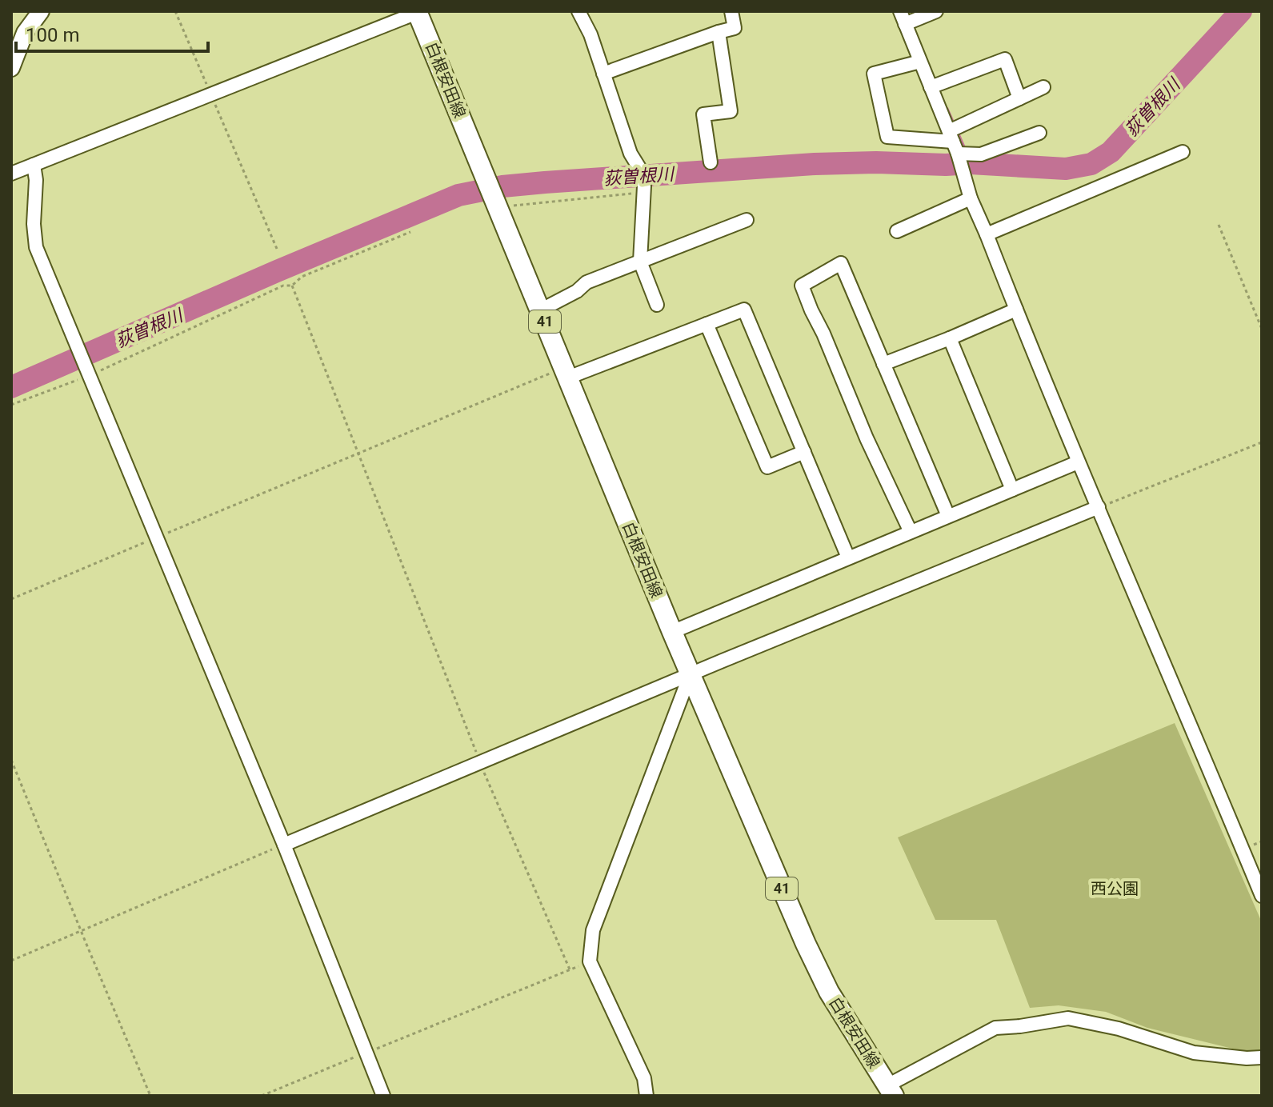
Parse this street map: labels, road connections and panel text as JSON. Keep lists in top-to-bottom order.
{
  "streets": {
    "main road": ["白根安田線", "41"]
  },
  "water": ["荻曽根川"],
  "parks": ["西公園"],
  "scale_bar": "100 m"
}
